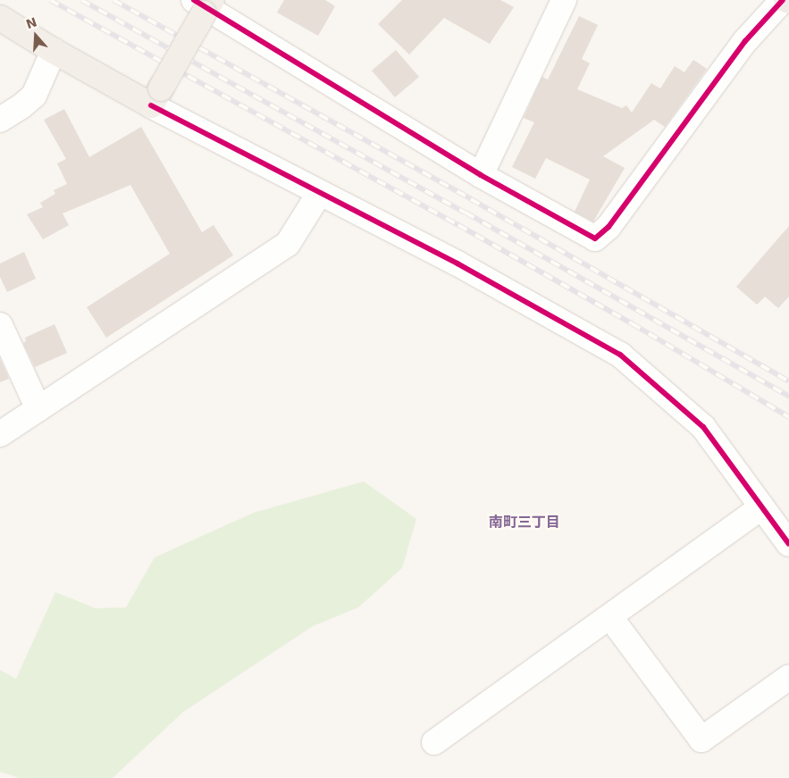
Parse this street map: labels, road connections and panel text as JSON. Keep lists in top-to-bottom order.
{
  "districts": ["南町三丁目"],
  "north": "top"
}
